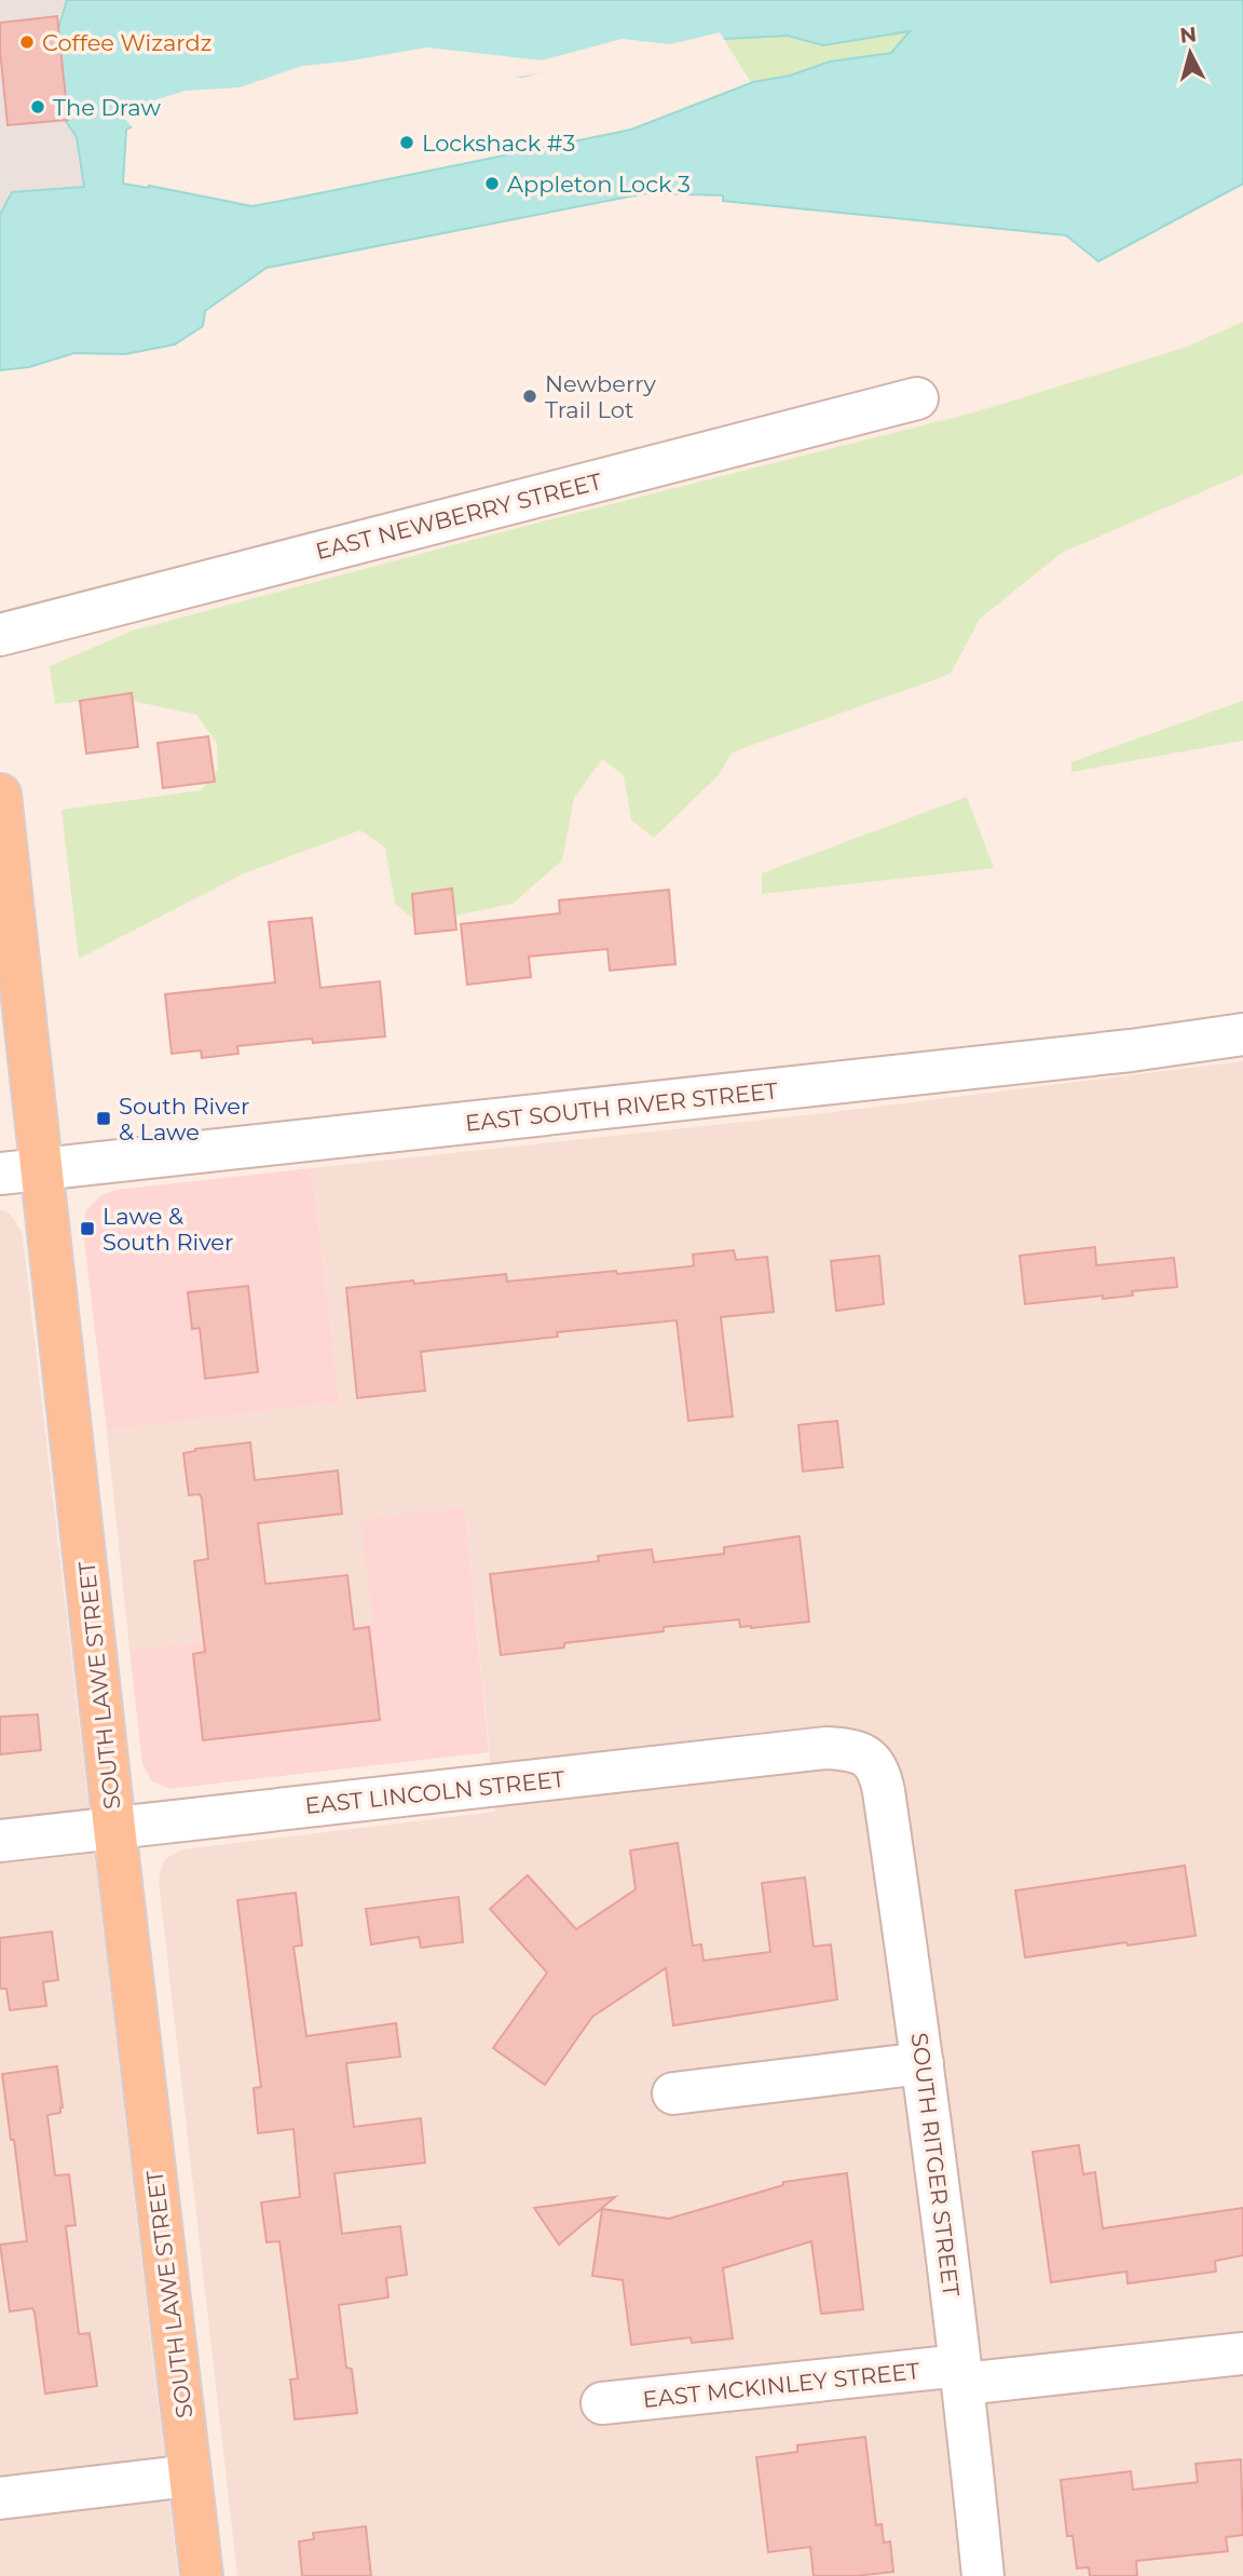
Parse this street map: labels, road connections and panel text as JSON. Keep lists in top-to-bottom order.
{
  "streets": {
    "main road": ["SOUTH LAWE STREET"],
    "street": [
      "EAST NEWBERRY STREET",
      "EAST SOUTH RIVER STREET",
      "EAST LINCOLN STREET",
      "SOUTH RITGER STREET",
      "EAST MCKINLEY STREET"
    ]
  },
  "crossings": [
    ["EAST SOUTH RIVER STREET", "SOUTH LAWE STREET"],
    ["SOUTH LAWE STREET", "EAST LINCOLN STREET"],
    ["EAST LINCOLN STREET", "SOUTH RITGER STREET"],
    ["SOUTH RITGER STREET", "EAST MCKINLEY STREET"]
  ],
  "places": {
    "other": [
      "Coffee Wizardz",
      "The Draw",
      "Lockshack #3",
      "Appleton Lock 3",
      "Newberry Trail Lot"
    ],
    "transit": ["South River & Lawe", "Lawe & South River"]
  },
  "north": "top"
}
